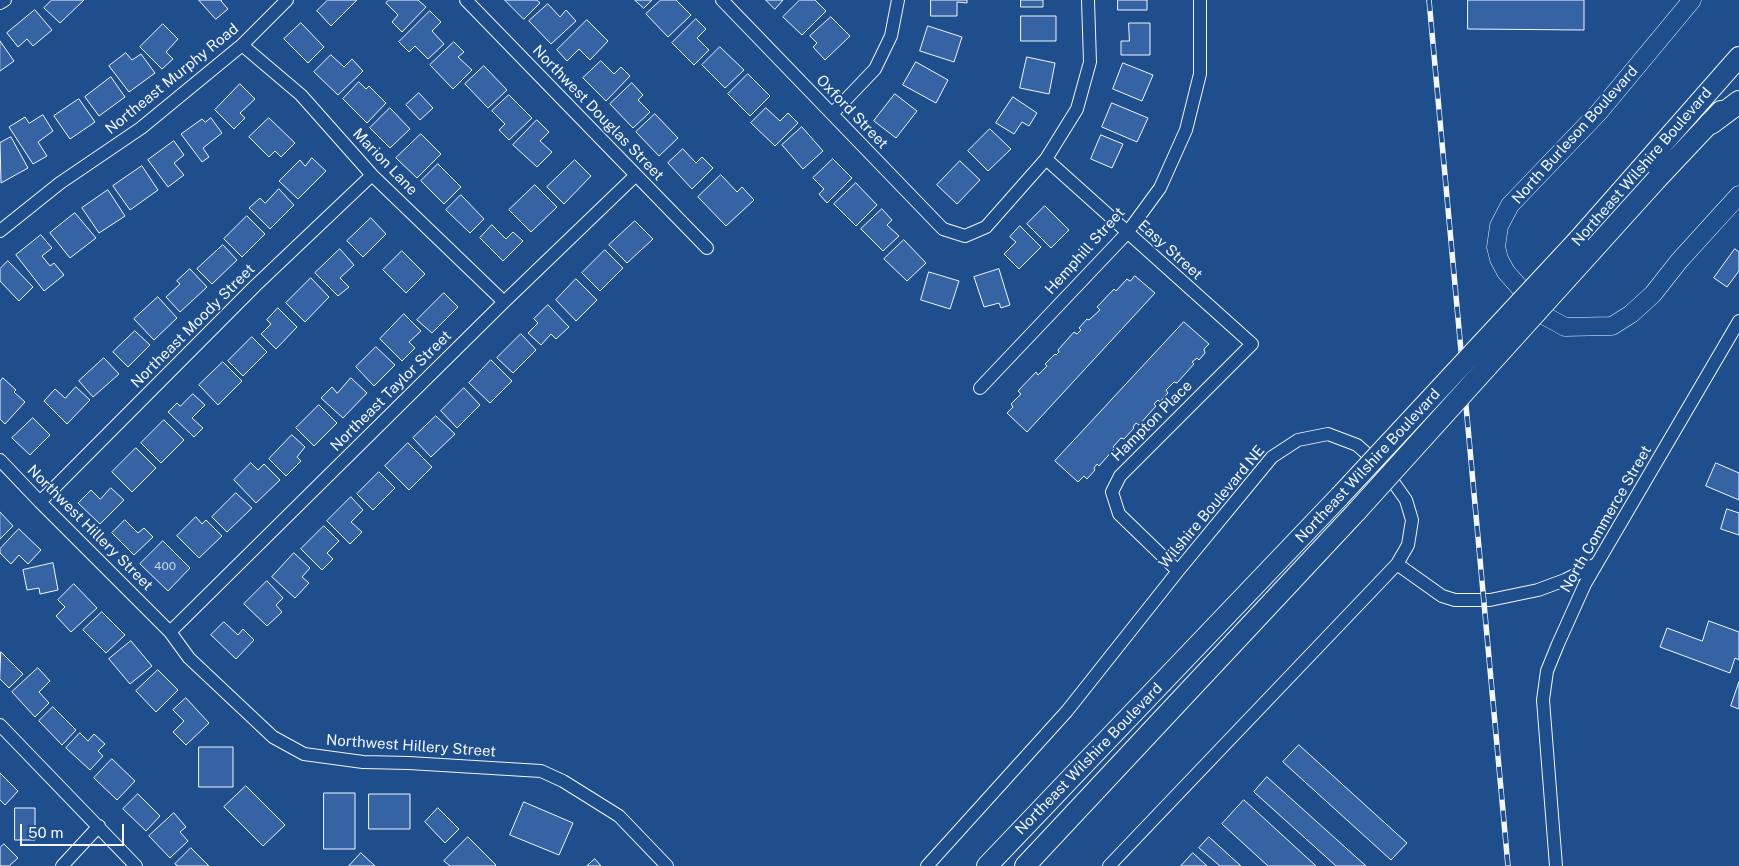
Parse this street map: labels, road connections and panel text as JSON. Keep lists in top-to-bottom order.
{
  "streets": {
    "main road": ["North Burleson Boulevard", "Northeast Wilshire Boulevard"],
    "street": [
      "Northeast Murphy Road",
      "Oxford Street",
      "Northwest Douglas Street",
      "Marion Lane",
      "Easy Street",
      "Hemphill Street",
      "Northeast Moody Street",
      "Northeast Taylor Street",
      "Hampton Place",
      "Wilshire Boulevard NE",
      "North Commerce Street",
      "Northwest Hillery Street"
    ]
  },
  "crossings": [
    ["Northeast Murphy Road", "Marion Lane"],
    ["Oxford Street", "Easy Street"],
    ["Northwest Douglas Street", "Northeast Taylor Street"],
    ["Marion Lane", "Northeast Moody Street"],
    ["Marion Lane", "Northeast Taylor Street"],
    ["Easy Street", "Hemphill Street"],
    ["Easy Street", "Hampton Place"],
    ["Northeast Moody Street", "Northwest Hillery Street"],
    ["Northeast Taylor Street", "Northwest Hillery Street"],
    ["Hampton Place", "Wilshire Boulevard NE"]
  ],
  "house_numbers": ["400"],
  "scale_bar": "50 m"
}
